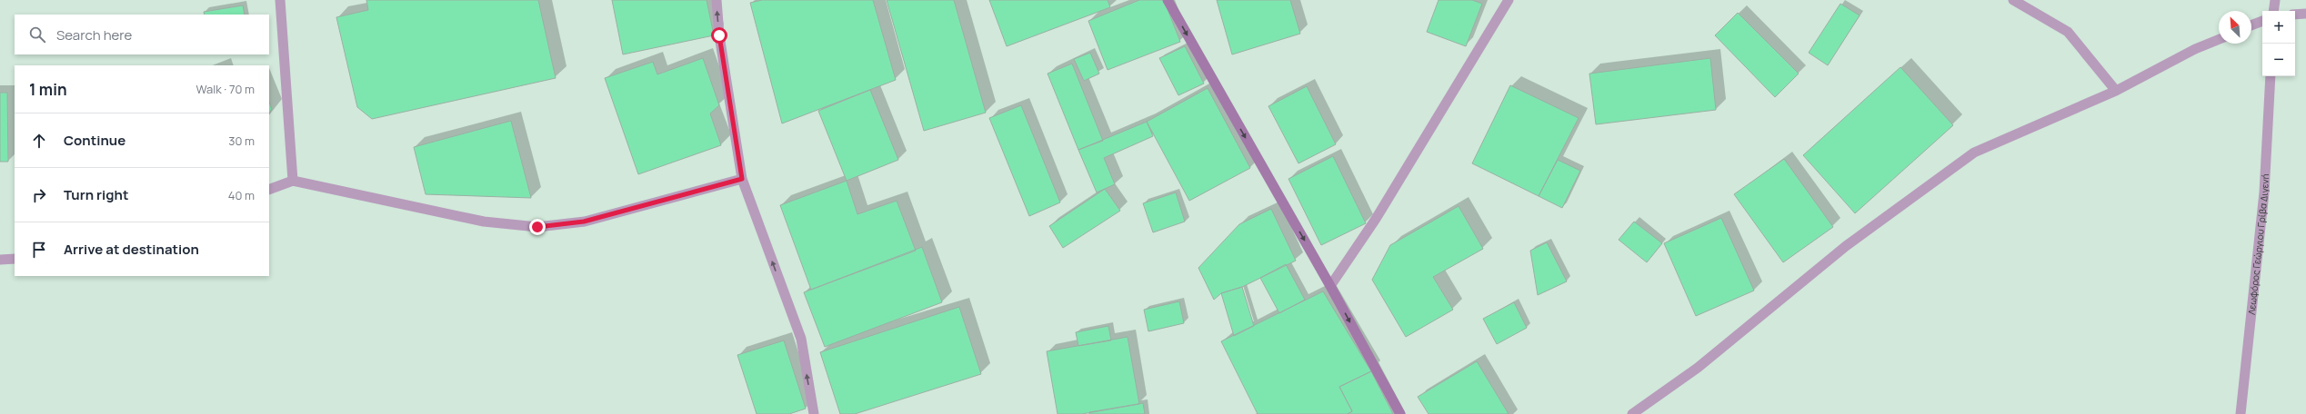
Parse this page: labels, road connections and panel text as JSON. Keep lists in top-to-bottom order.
{
  "streets": {
    "street": ["Λεωφόρος Γεώργιου Γρίβα Διγενή"]
  },
  "north": "top left",
  "page": {
    "map_buttons": ["+", "−"],
    "search": "Search here",
    "heading": ["1 min", "Walk · 70 m"],
    "list": [
      ["Continue", "30 m"],
      ["Turn right", "40 m"],
      "Arrive at destination"
    ]
  }
}
